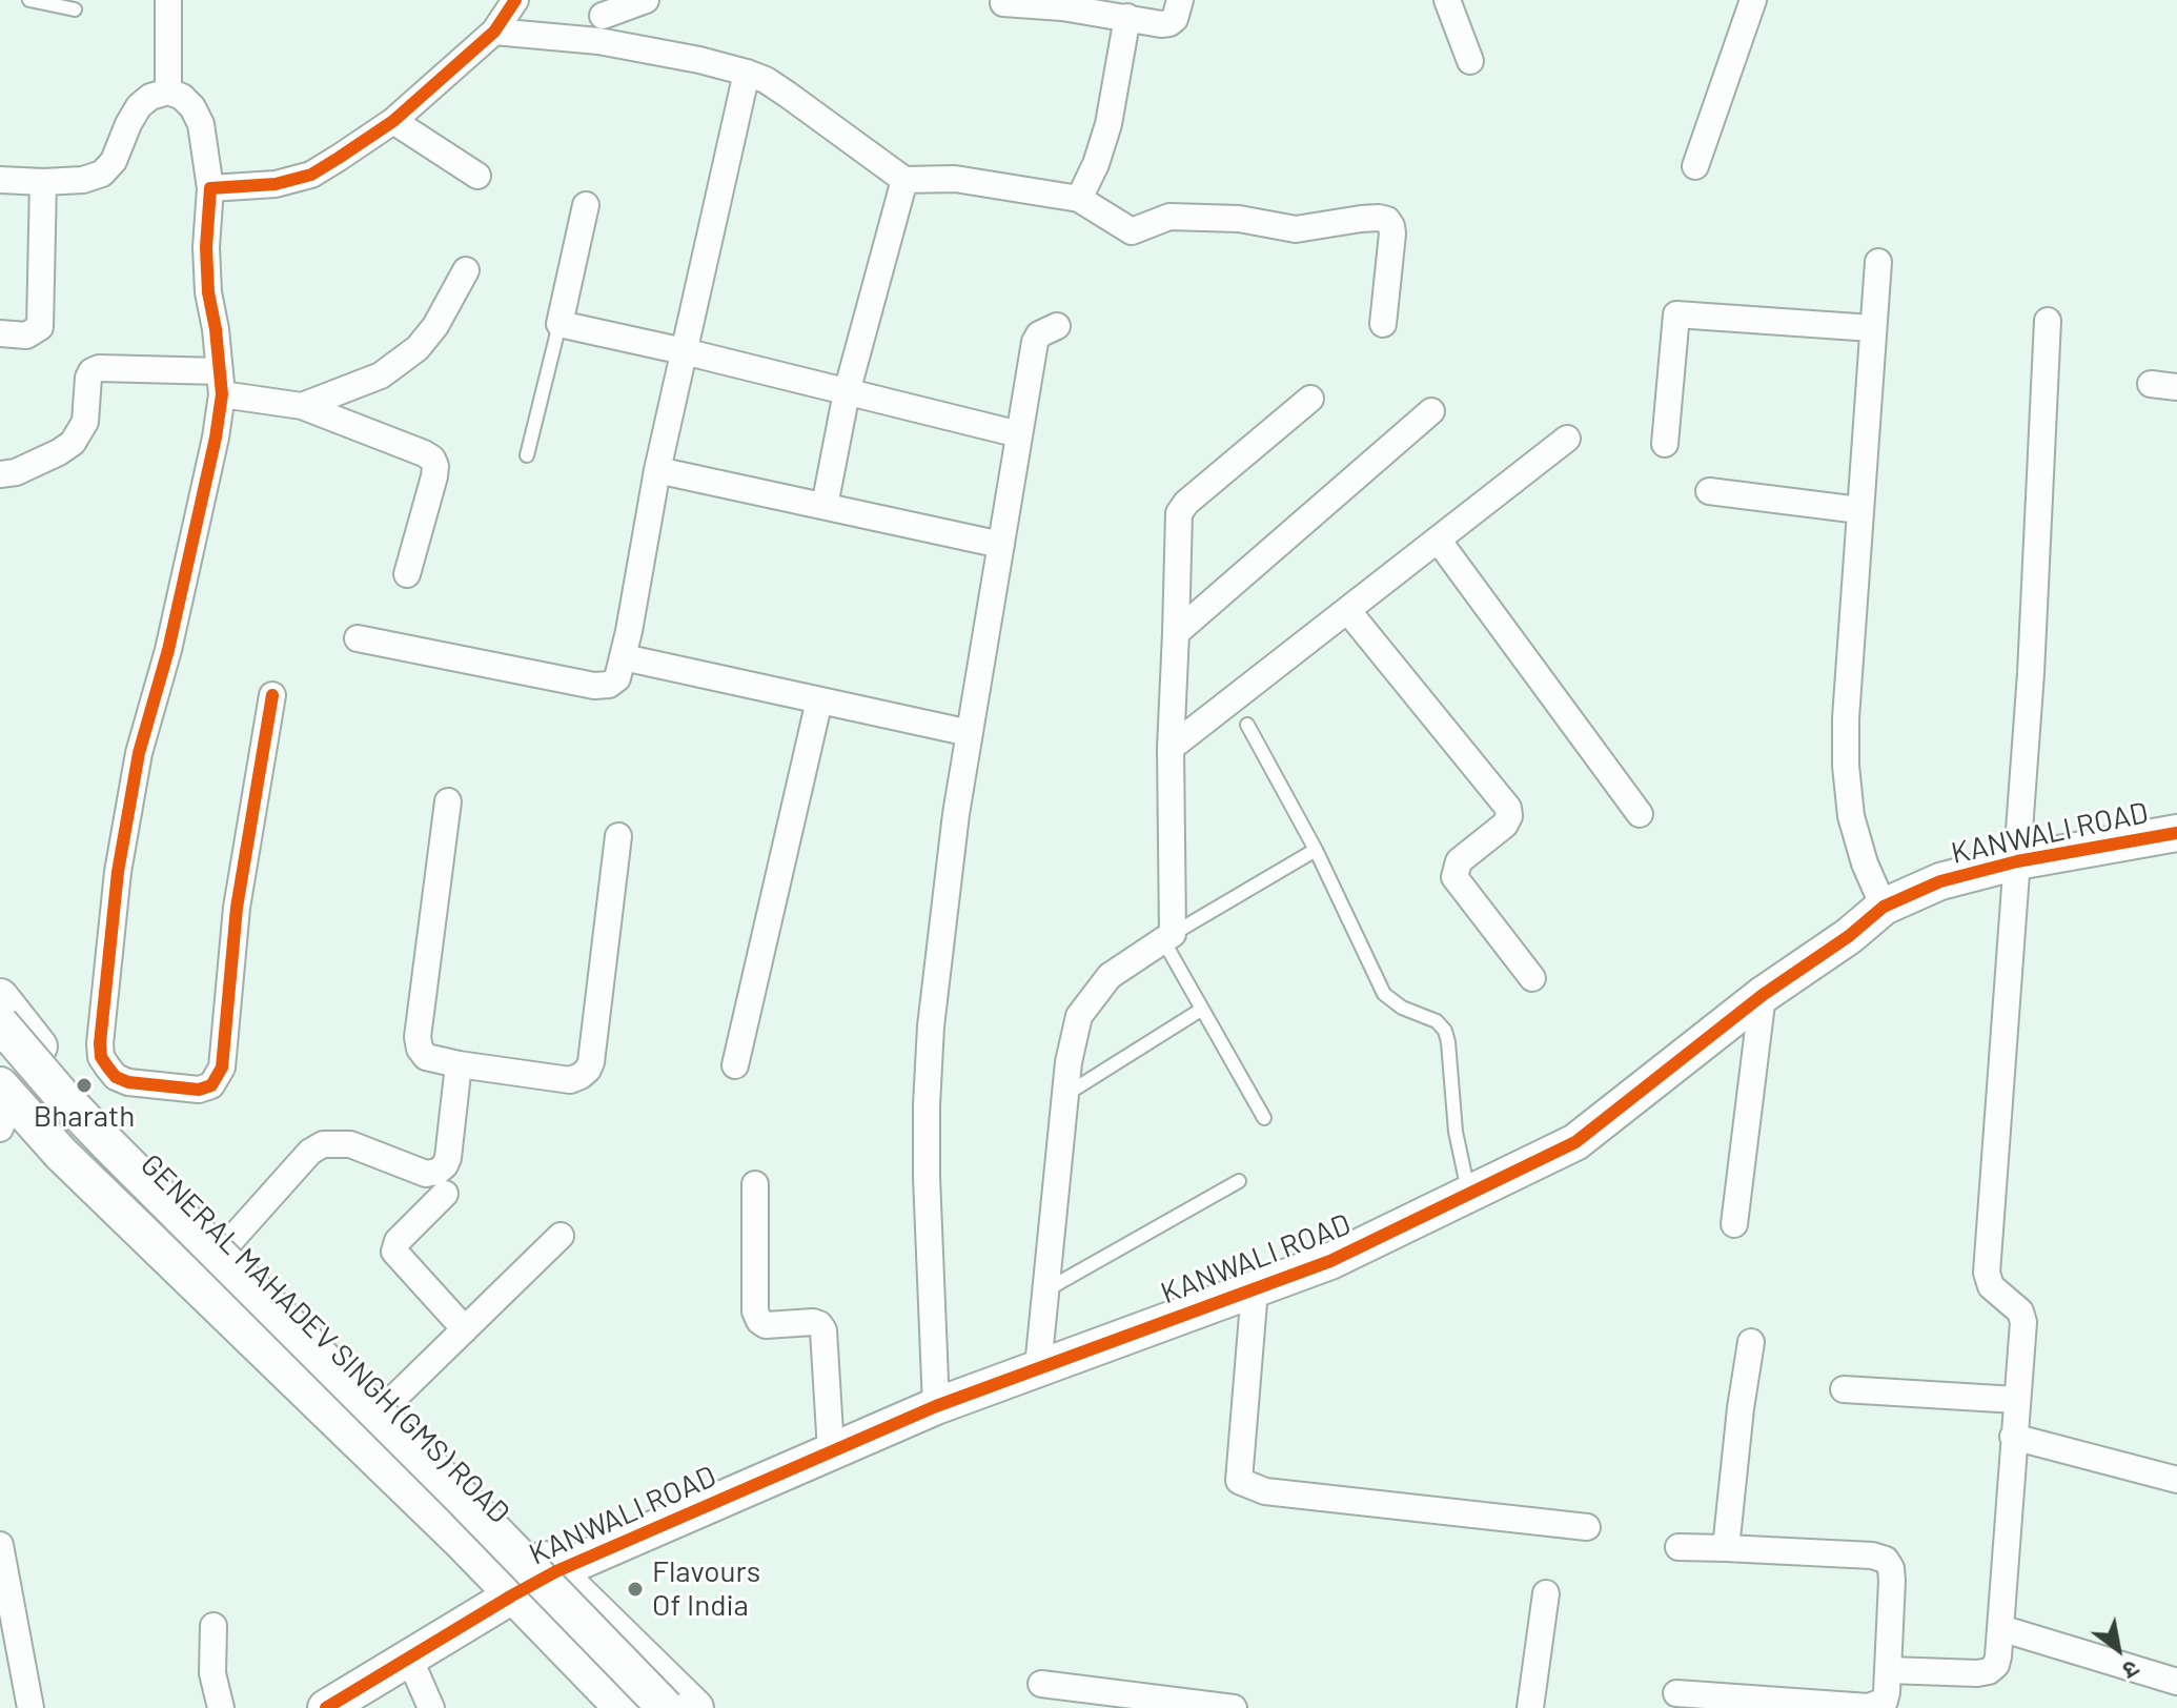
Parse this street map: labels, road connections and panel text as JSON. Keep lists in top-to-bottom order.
{
  "streets": {
    "street": ["KANWALI ROAD", "GENERAL MAHADEV SINGH (GMS) ROAD"]
  },
  "crossings": [
    ["KANWALI ROAD", "GENERAL MAHADEV SINGH (GMS) ROAD"]
  ],
  "places": ["Bharath", "Flavours Of India"],
  "north": "bottom right"
}
